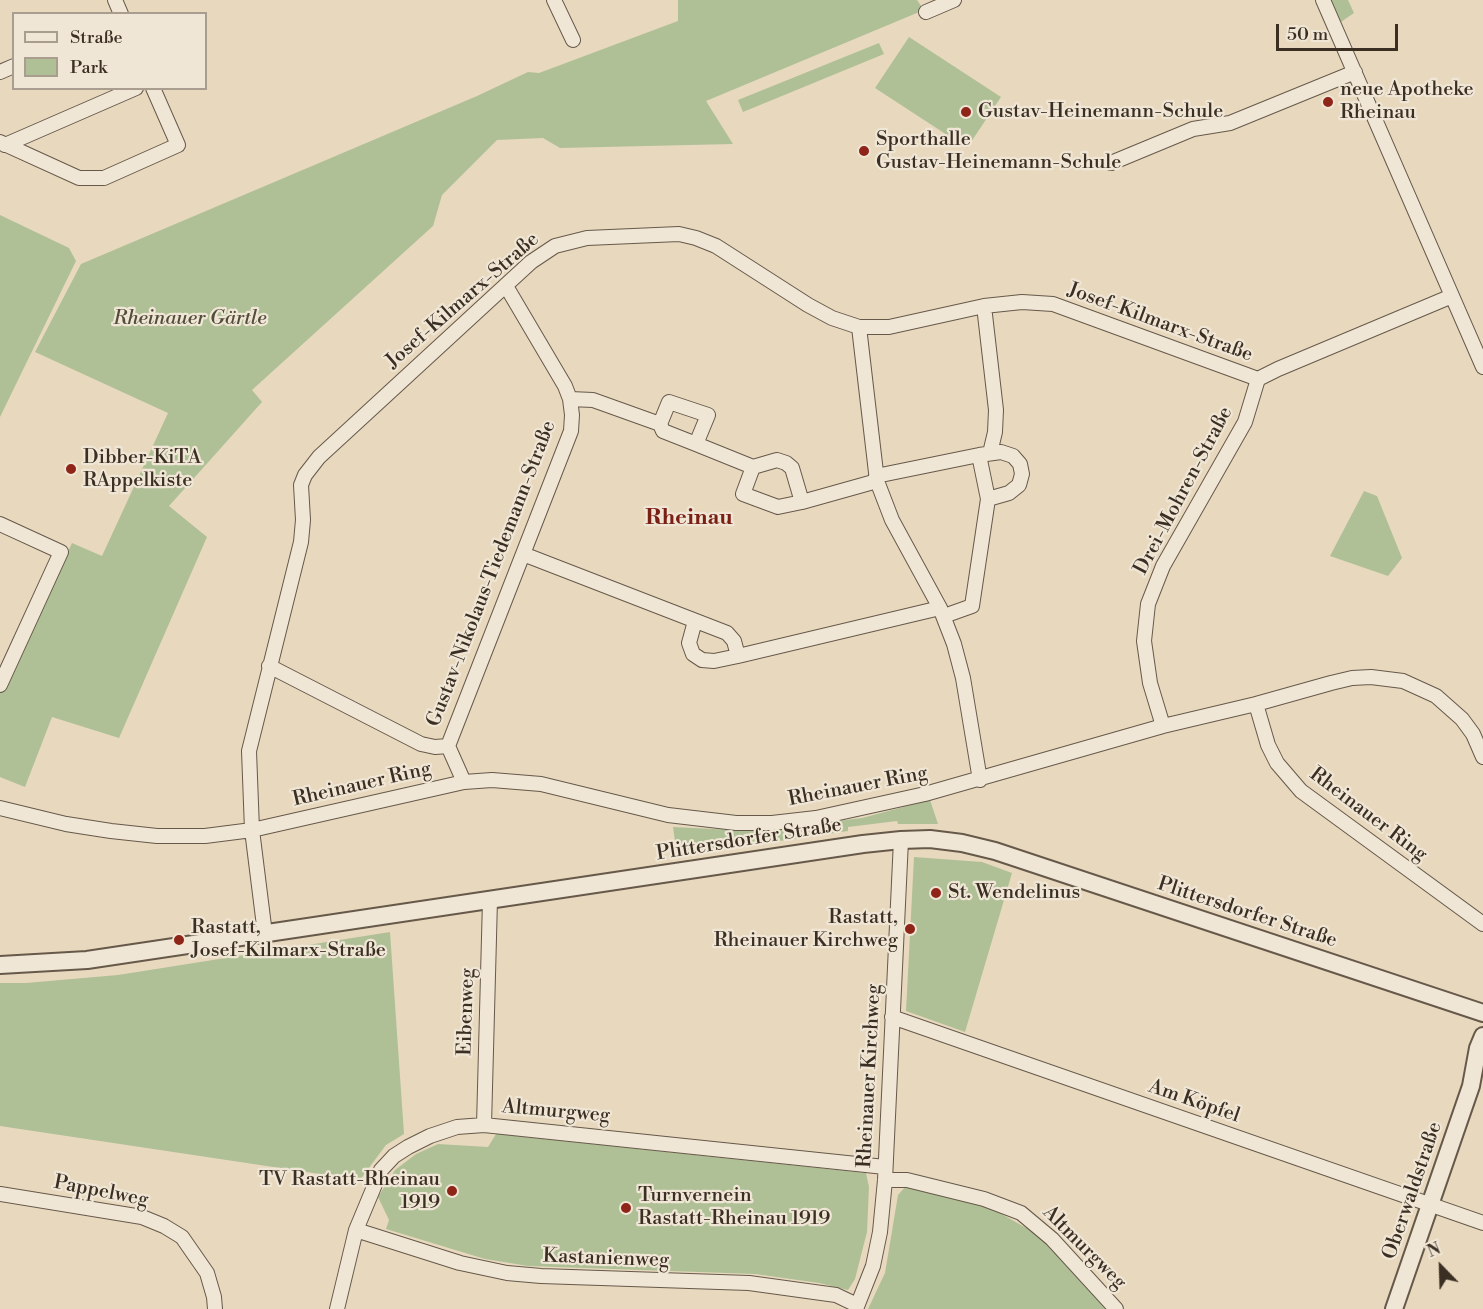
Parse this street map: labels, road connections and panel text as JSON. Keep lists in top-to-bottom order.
{
  "streets": {
    "street": [
      "Josef-Kilmarx-Straße",
      "Drei-Mohren-Straße",
      "Gustav-Nikolaus-Tiedemann-Straße",
      "Rheinauer Ring",
      "Plittersdorfer Straße",
      "Eibenweg",
      "Rheinauer Kirchweg",
      "Am Köpfel",
      "Altmurgweg",
      "Oberwaldstraße",
      "Pappelweg",
      "Kastanienweg"
    ]
  },
  "crossings": [
    ["Josef-Kilmarx-Straße", "Drei-Mohren-Straße"],
    ["Josef-Kilmarx-Straße", "Gustav-Nikolaus-Tiedemann-Straße"],
    ["Josef-Kilmarx-Straße", "Rheinauer Ring"],
    ["Josef-Kilmarx-Straße", "Plittersdorfer Straße"],
    ["Drei-Mohren-Straße", "Rheinauer Ring"],
    ["Gustav-Nikolaus-Tiedemann-Straße", "Rheinauer Ring"],
    ["Plittersdorfer Straße", "Eibenweg"],
    ["Plittersdorfer Straße", "Rheinauer Kirchweg"],
    ["Eibenweg", "Altmurgweg"],
    ["Rheinauer Kirchweg", "Am Köpfel"],
    ["Rheinauer Kirchweg", "Altmurgweg"],
    ["Rheinauer Kirchweg", "Kastanienweg"],
    ["Am Köpfel", "Oberwaldstraße"],
    ["Altmurgweg", "Kastanienweg"]
  ],
  "districts": ["Rheinau"],
  "parks": ["Rheinauer Gärtle"],
  "places": [
    "neue Apotheke Rheinau",
    "Gustav-Heinemann-Schule",
    "Sporthalle Gustav-Heinemann-Schule",
    "Dibber-KiTA RAppelkiste",
    "St. Wendelinus",
    "Rastatt, Rheinauer Kirchweg",
    "Rastatt, Josef-Kilmarx-Straße",
    "TV Rastatt-Rheinau 1919",
    "Turnvernein Rastatt-Rheinau 1919"
  ],
  "legend": ["Straße", "Park"],
  "scale_bar": "50 m",
  "north": "top left"
}
